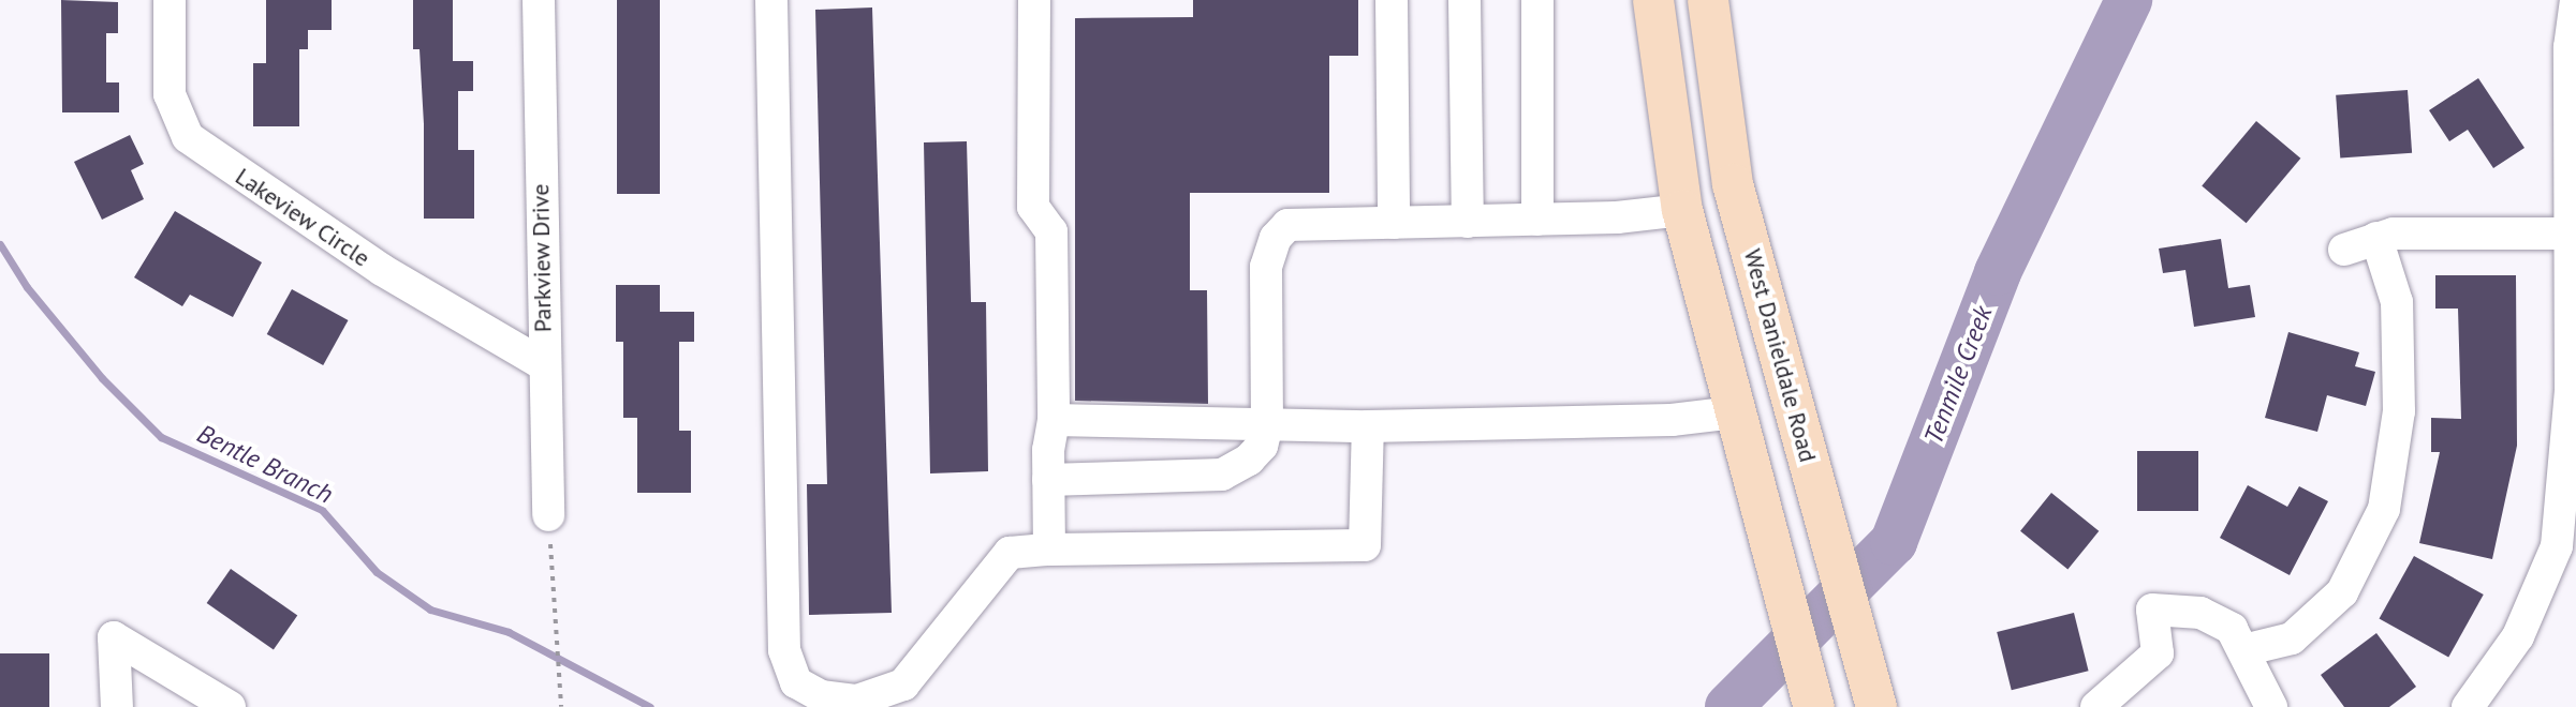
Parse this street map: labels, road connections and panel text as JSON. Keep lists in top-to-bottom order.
{
  "streets": {
    "main road": ["West Danieldale Road"],
    "street": ["Lakeview Circle", "Parkview Drive"]
  },
  "crossings": [
    ["Lakeview Circle", "Parkview Drive"]
  ],
  "water": ["Tenmile Creek", "Bentle Branch"]
}
